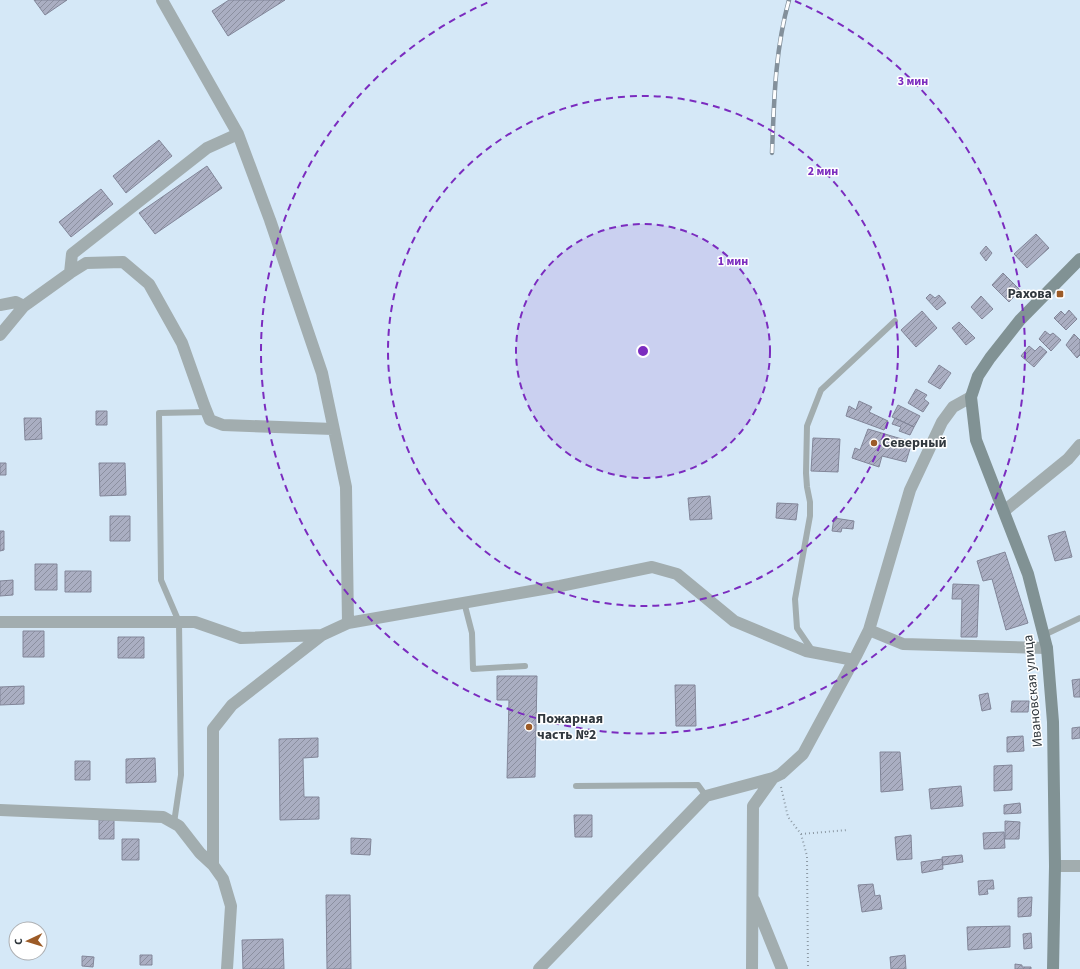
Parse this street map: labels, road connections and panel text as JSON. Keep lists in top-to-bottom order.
{
  "streets": {
    "main road": ["Ивановская улица"]
  },
  "places": {
    "transit": ["Рахова"],
    "other": ["Северный", "Пожарная часть №2"]
  },
  "north": "left",
  "rings": ["3 мин", "2 мин", "1 мин"]
}
